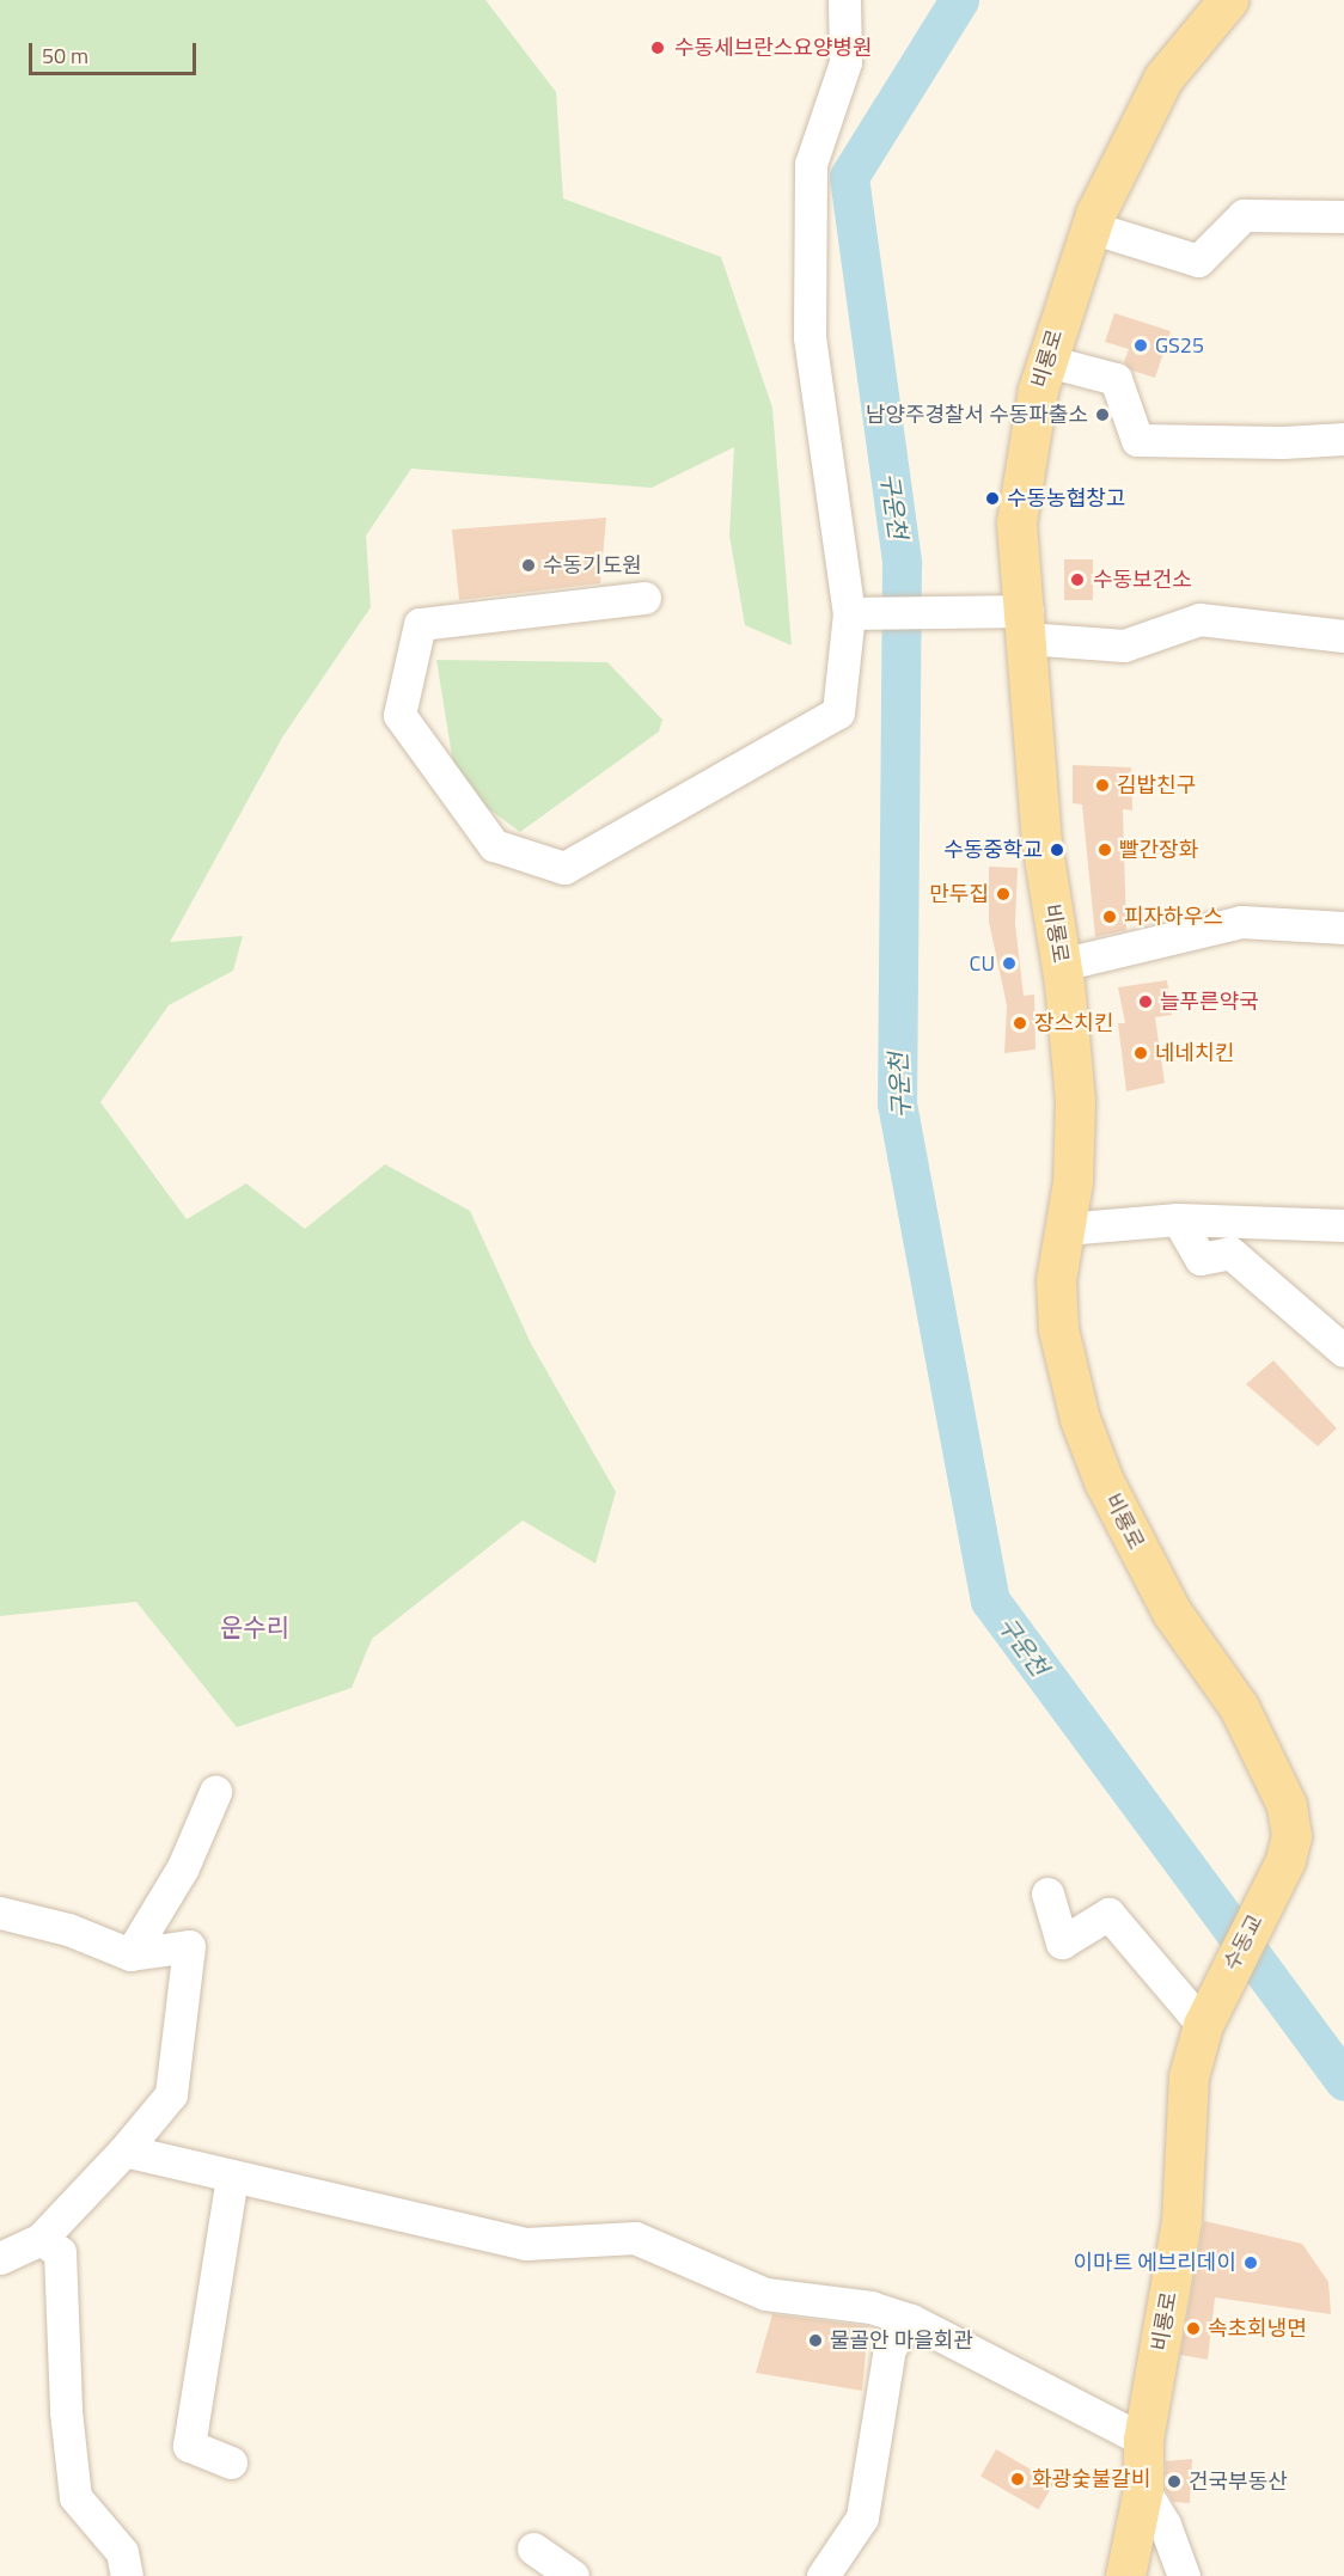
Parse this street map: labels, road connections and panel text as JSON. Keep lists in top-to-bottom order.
{
  "streets": {
    "main road": ["비룡로", "수동교"]
  },
  "crossings": [
    ["비룡로", "수동교"]
  ],
  "districts": ["운수리"],
  "water": ["구운천"],
  "places": [
    "수동세브란스요양병원",
    "GS25",
    "남양주경찰서 수동파출소",
    "수동농협창고",
    "수동기도원",
    "수동보건소",
    "김밥친구",
    "수동중학교",
    "빨간장화",
    "만두집",
    "피자하우스",
    "CU",
    "늘푸른약국",
    "장스치킨",
    "네네치킨",
    "이마트 에브리데이",
    "속초회냉면",
    "물골안 마을회관",
    "화광숯불갈비",
    "건국부동산"
  ],
  "scale_bar": "50 m"
}
